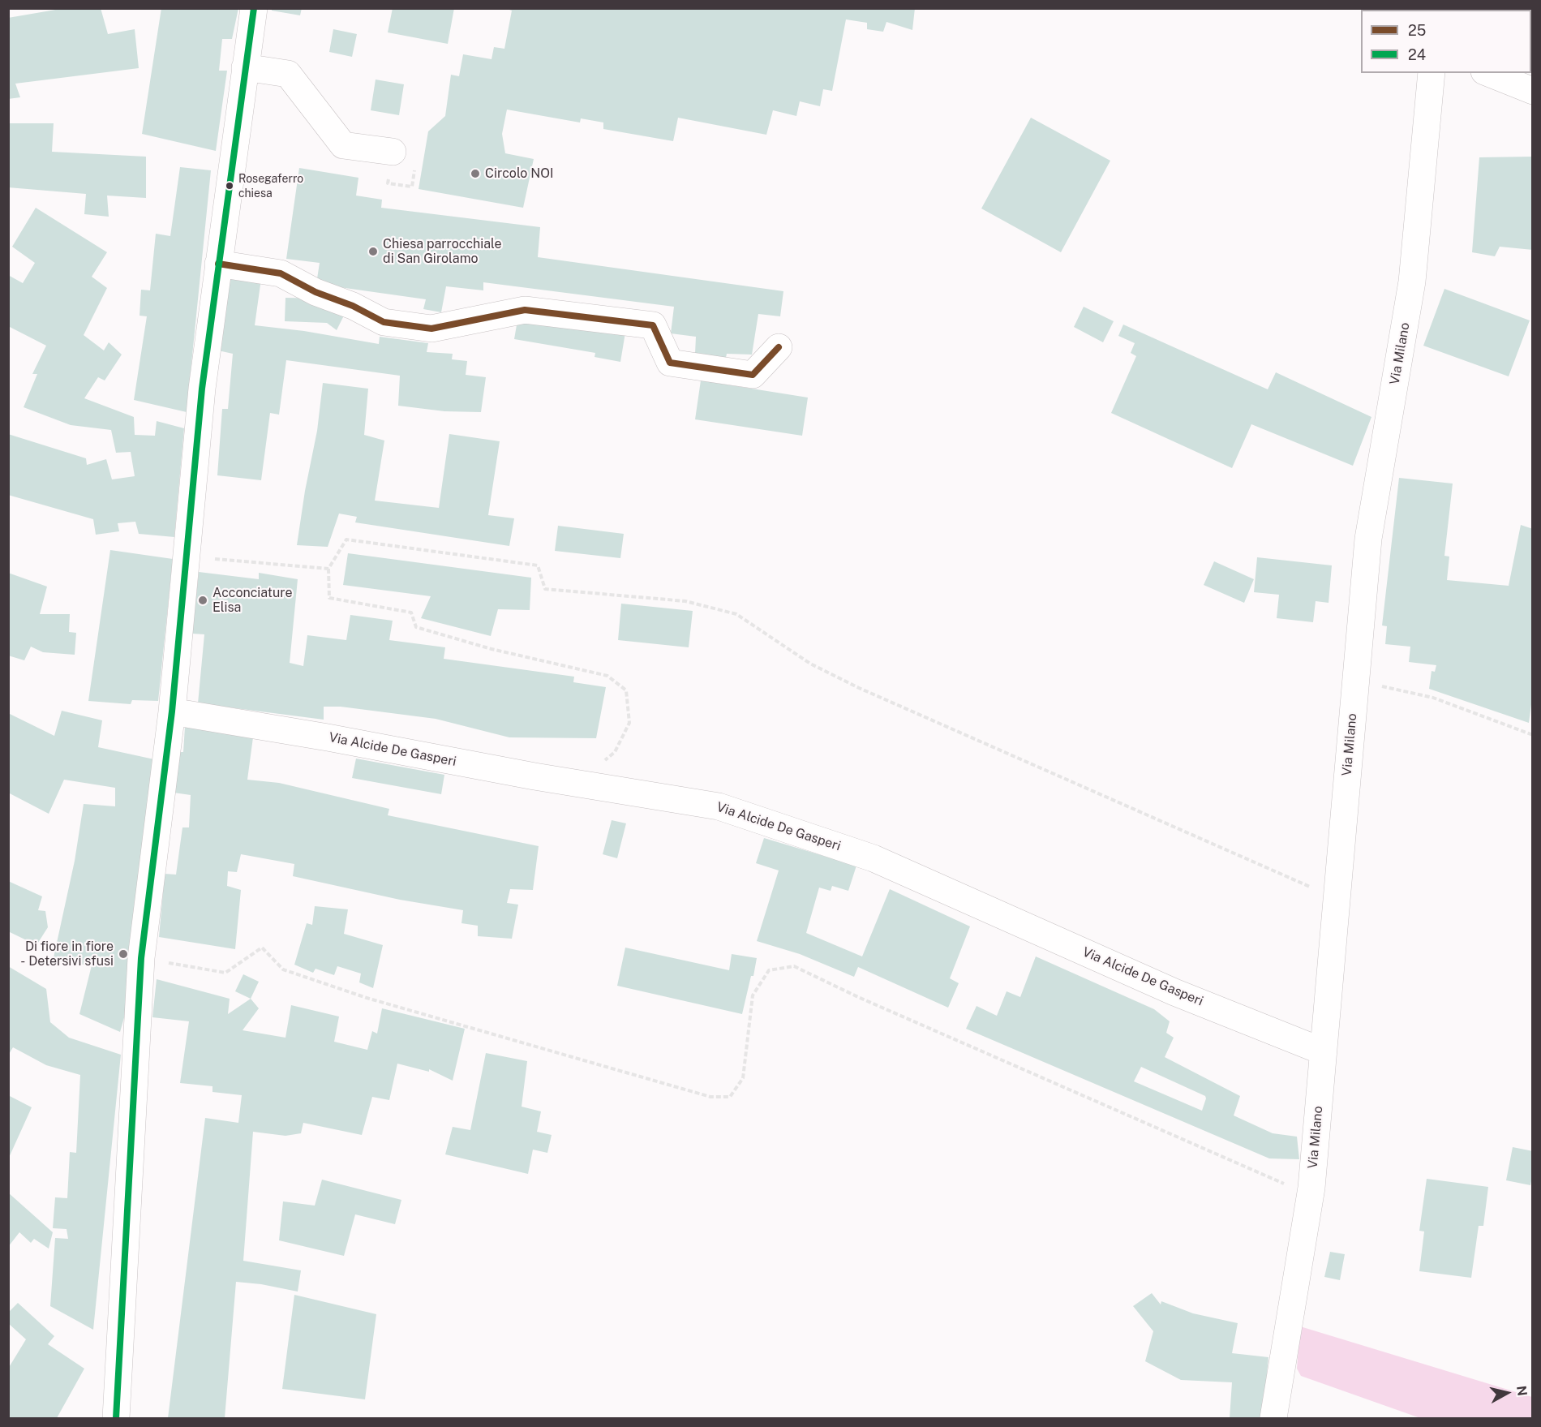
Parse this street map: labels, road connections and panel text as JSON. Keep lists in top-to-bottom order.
{
  "streets": {
    "street": ["Via Milano", "Via Alcide De Gasperi"]
  },
  "crossings": [
    ["Via Milano", "Via Alcide De Gasperi"]
  ],
  "places": [
    "Circolo NOI",
    "Rosegaferro chiesa",
    "Chiesa parrocchiale di San Girolamo",
    "Acconciature Elisa",
    "Di fiore in fiore - Detersivi sfusi"
  ],
  "lines": ["transit line 24", "transit line 25"],
  "legend": ["25", "24"],
  "north": "right"
}
